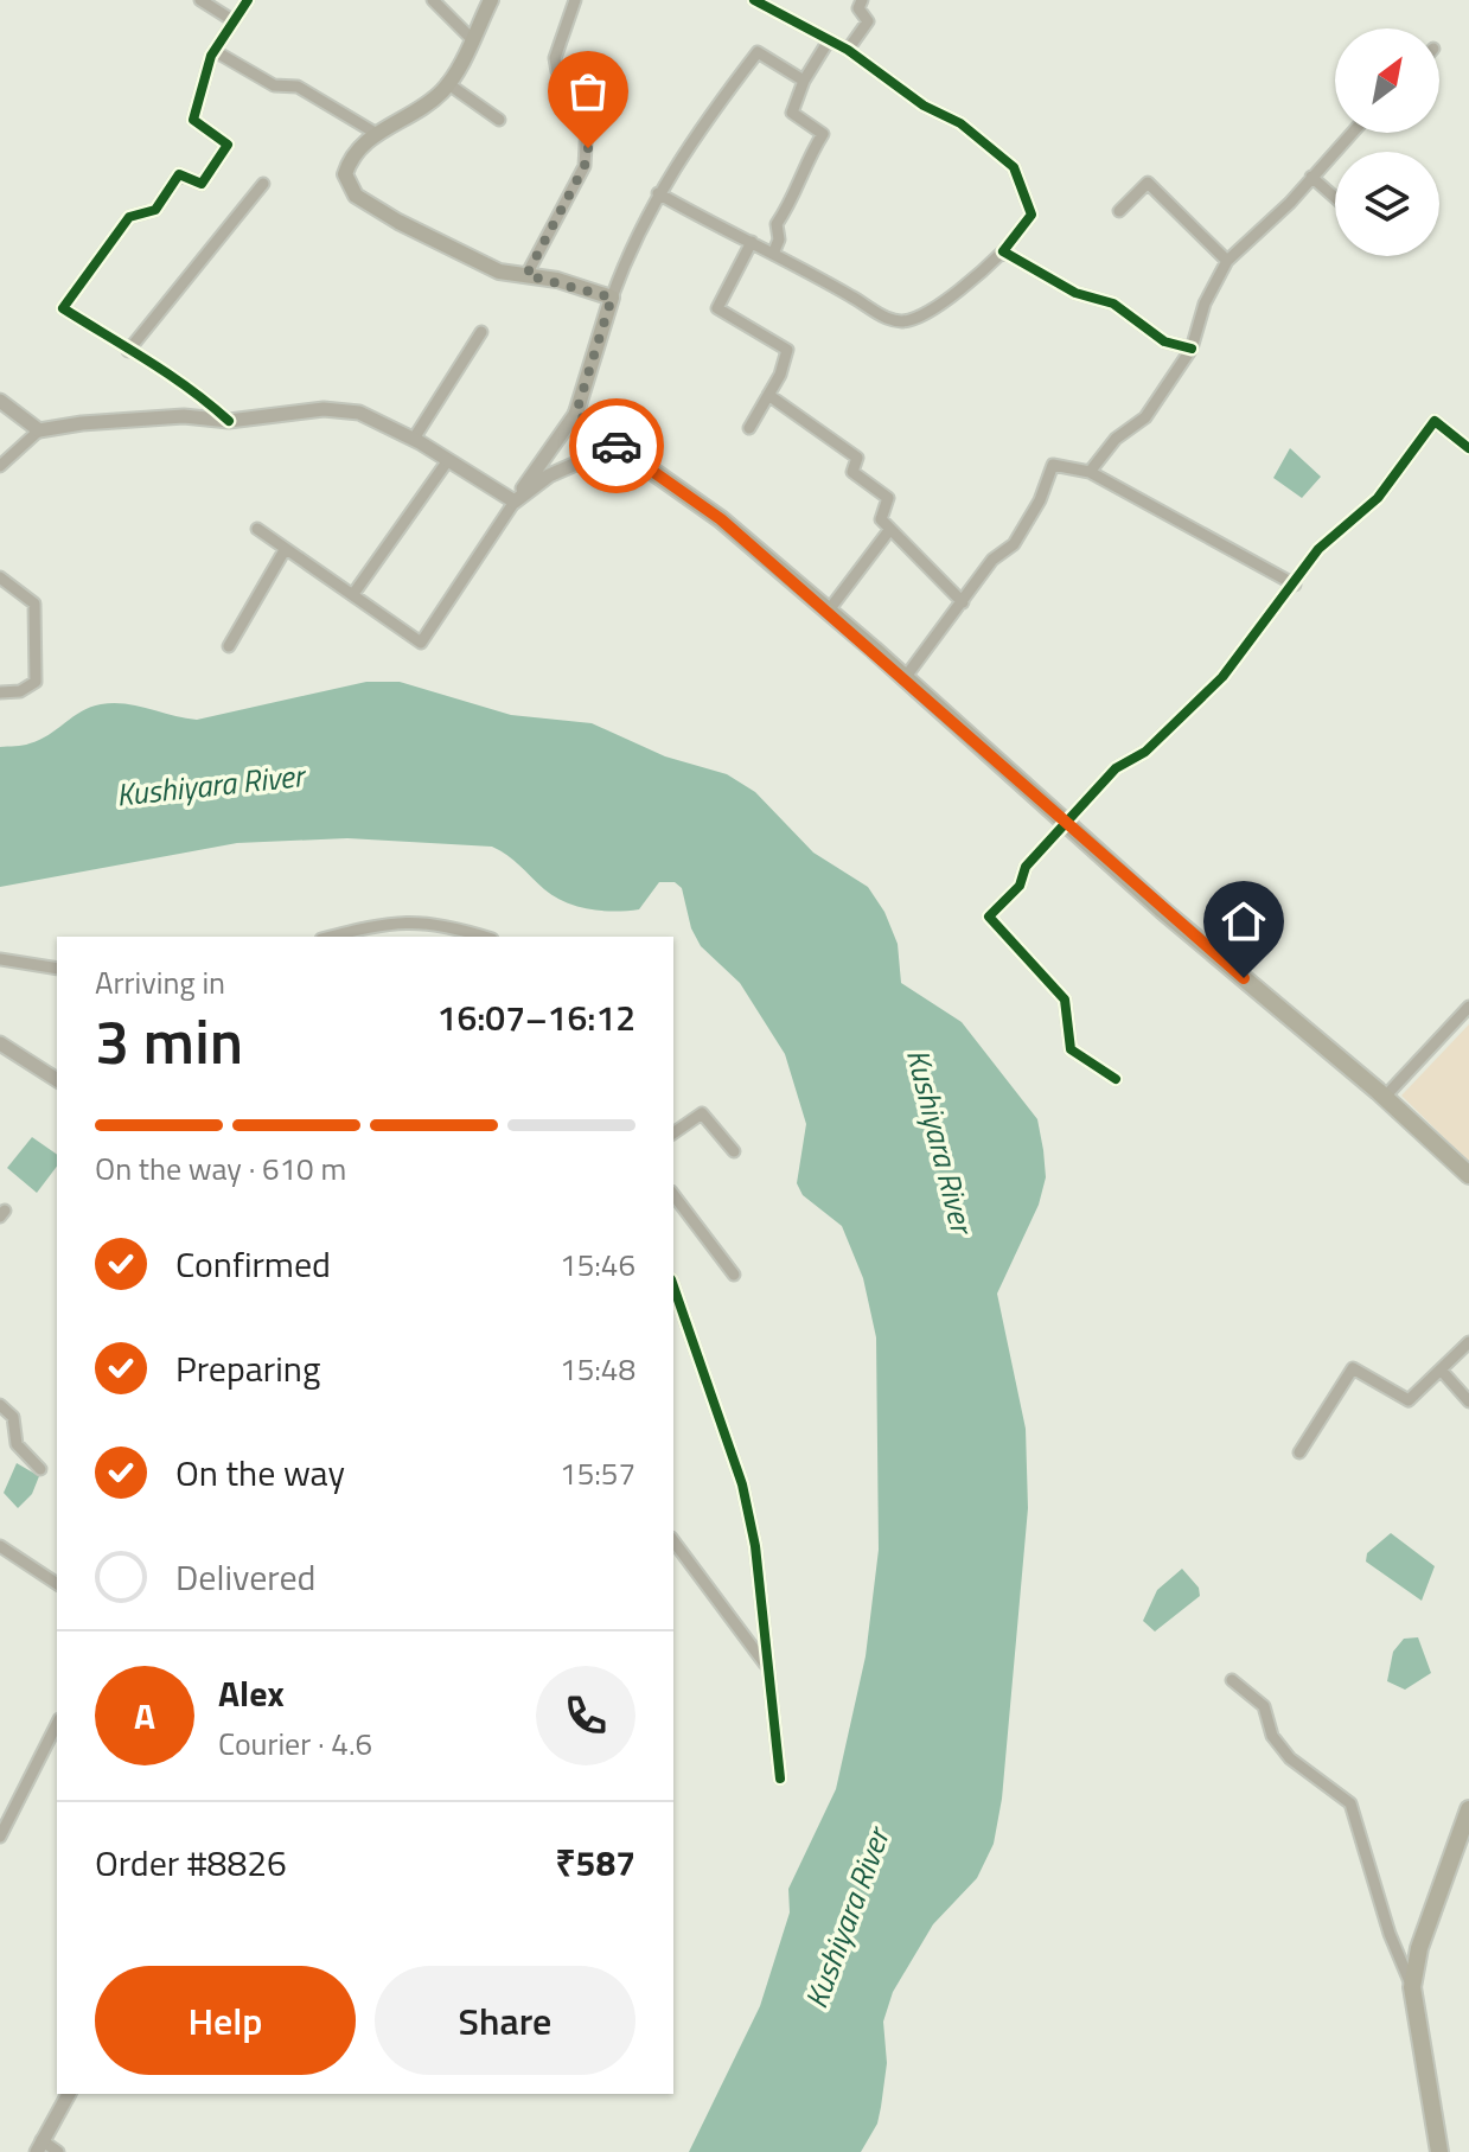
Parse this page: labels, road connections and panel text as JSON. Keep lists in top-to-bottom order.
{
  "water": ["Kushiyara River"],
  "north": "top right",
  "page": {
    "heading": ["3 min", "Arriving in", "16:07–16:12"],
    "panel": [
      "Alex",
      "Courier · 4.6",
      "Order #8826",
      "₹587"
    ],
    "bar": "On the way · 610 m",
    "list": [
      ["Confirmed", "15:46"],
      ["Preparing", "15:48"],
      ["On the way", "15:57"],
      "Delivered"
    ],
    "round": "A",
    "buttons": ["Help", "Share"]
  }
}
